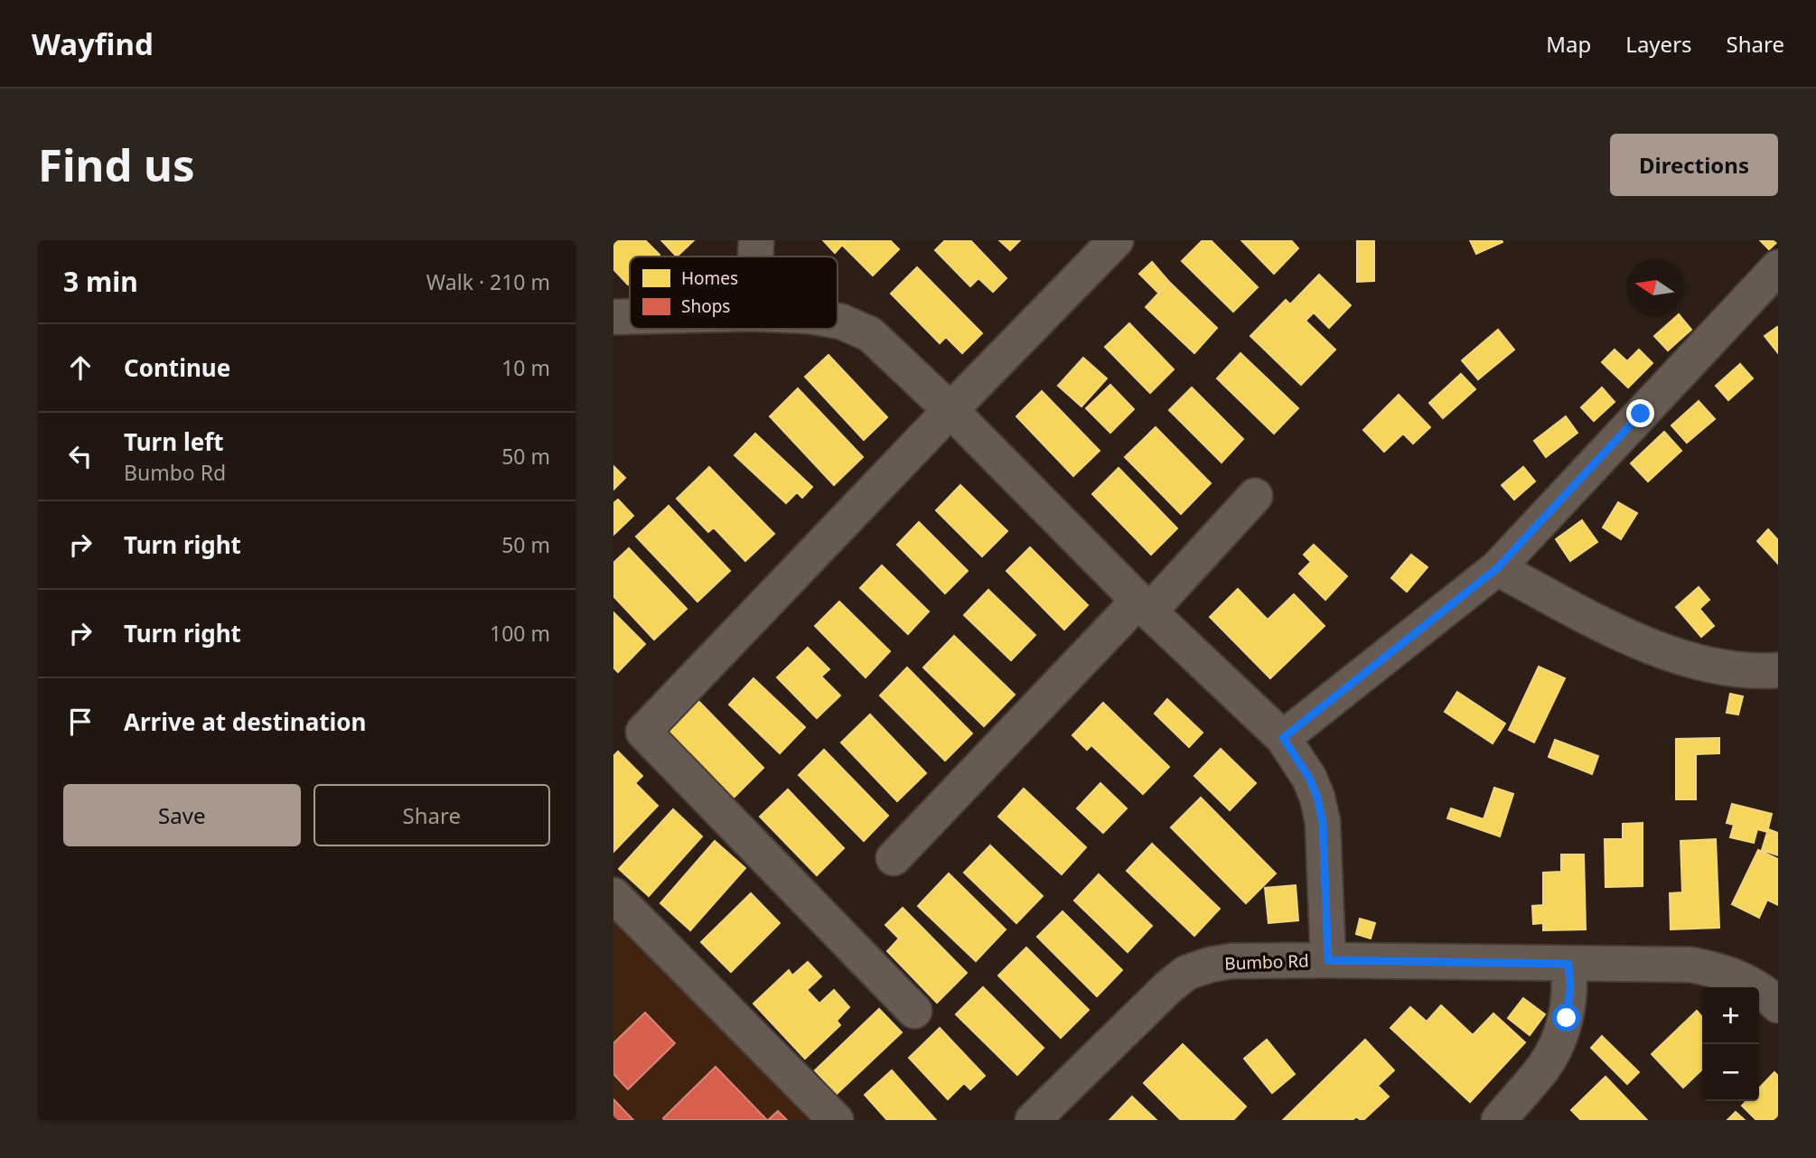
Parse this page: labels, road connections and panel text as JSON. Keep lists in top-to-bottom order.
{
  "streets": {
    "street": ["Bumbo Rd"]
  },
  "legend": ["Homes", "Shops"],
  "north": "left",
  "page": {
    "header": "Wayfind",
    "nav": ["Map", "Layers", "Share"],
    "buttons": [
      "Directions",
      ["Save", "Share"]
    ],
    "title": "Find us",
    "heading": ["3 min", "Walk · 210 m"],
    "list": [
      ["Continue", "10 m"],
      ["Turn left", "Bumbo Rd", "50 m"],
      ["Turn right", "50 m"],
      ["Turn right", "100 m"],
      "Arrive at destination"
    ],
    "map_buttons": ["+", "−"]
  }
}
